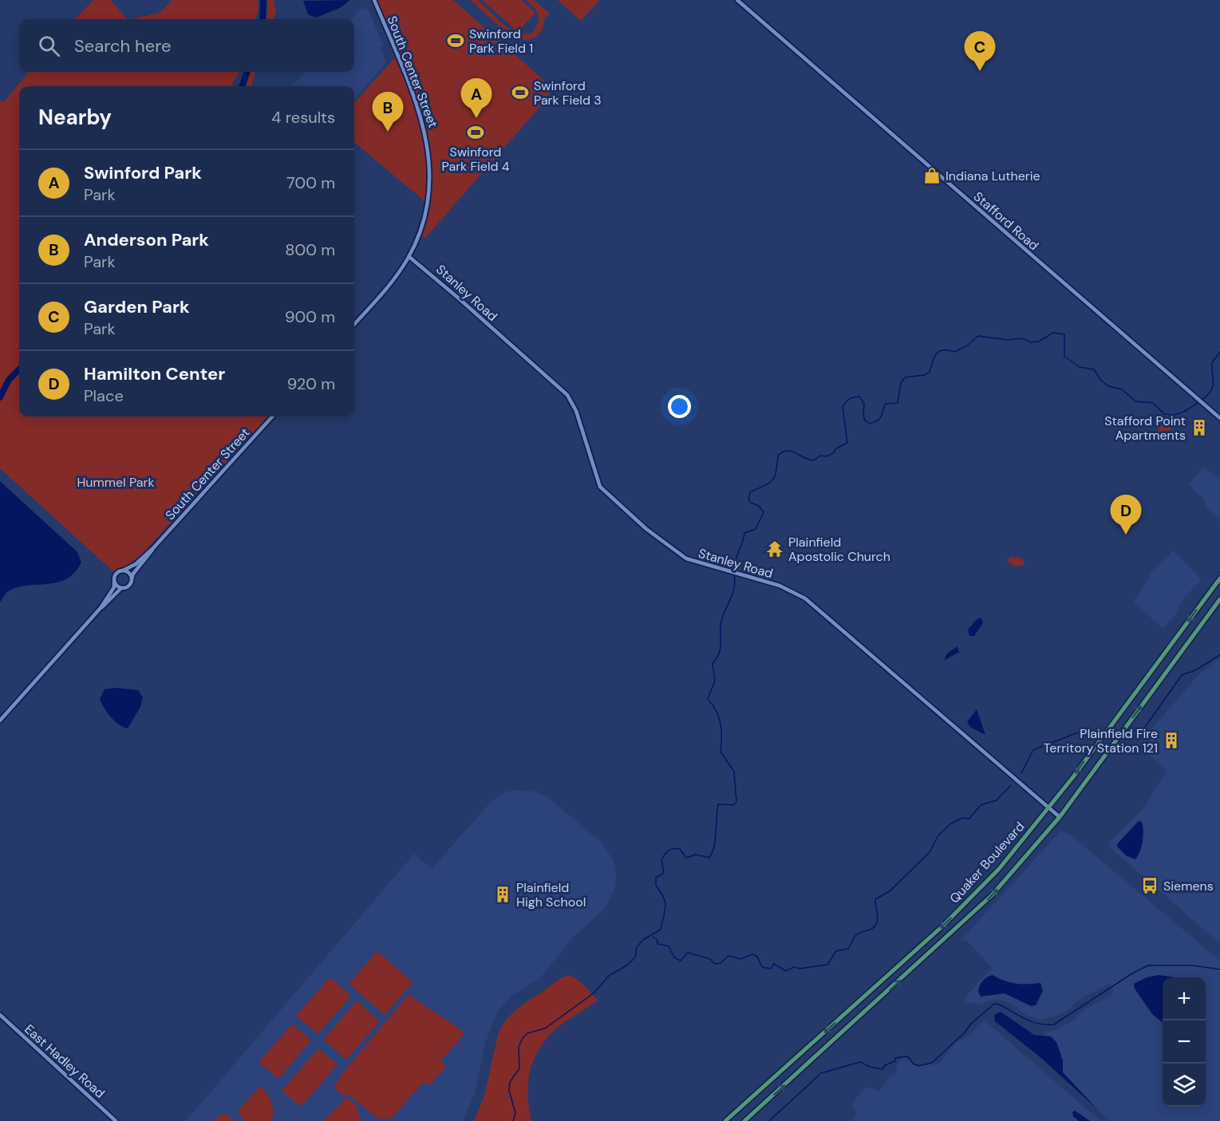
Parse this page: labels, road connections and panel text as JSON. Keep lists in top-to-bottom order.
{
  "streets": {
    "main road": ["Quaker Boulevard"],
    "street": [
      "South Center Street",
      "Stafford Road",
      "Stanley Road",
      "East Hadley Road"
    ]
  },
  "crossings": [
    ["South Center Street", "Stanley Road"],
    ["Stanley Road", "Quaker Boulevard"]
  ],
  "parks": ["Hummel Park"],
  "places": {
    "sports": ["Swinford Park Field 1", "Swinford Park Field 3", "Swinford Park Field 4"],
    "shop": ["Indiana Lutherie"],
    "building": ["Stafford Point Apartments", "Plainfield Fire Territory Station 121", "Plainfield High School"],
    "temple": ["Plainfield Apostolic Church"],
    "bus stop": ["Siemens"]
  },
  "page": {
    "search": "Search here",
    "pins": [
      "C",
      "A",
      "B",
      "D"
    ],
    "heading": ["Nearby", "4 results"],
    "list": [
      {
        "mark": "A",
        "name": "Swinford Park",
        "note": "Park",
        "value": "700 m"
      },
      {
        "mark": "B",
        "name": "Anderson Park",
        "note": "Park",
        "value": "800 m"
      },
      {
        "mark": "C",
        "name": "Garden Park",
        "note": "Park",
        "value": "900 m"
      },
      {
        "mark": "D",
        "name": "Hamilton Center",
        "note": "Place",
        "value": "920 m"
      }
    ],
    "map_buttons": ["+", "−"]
  }
}
